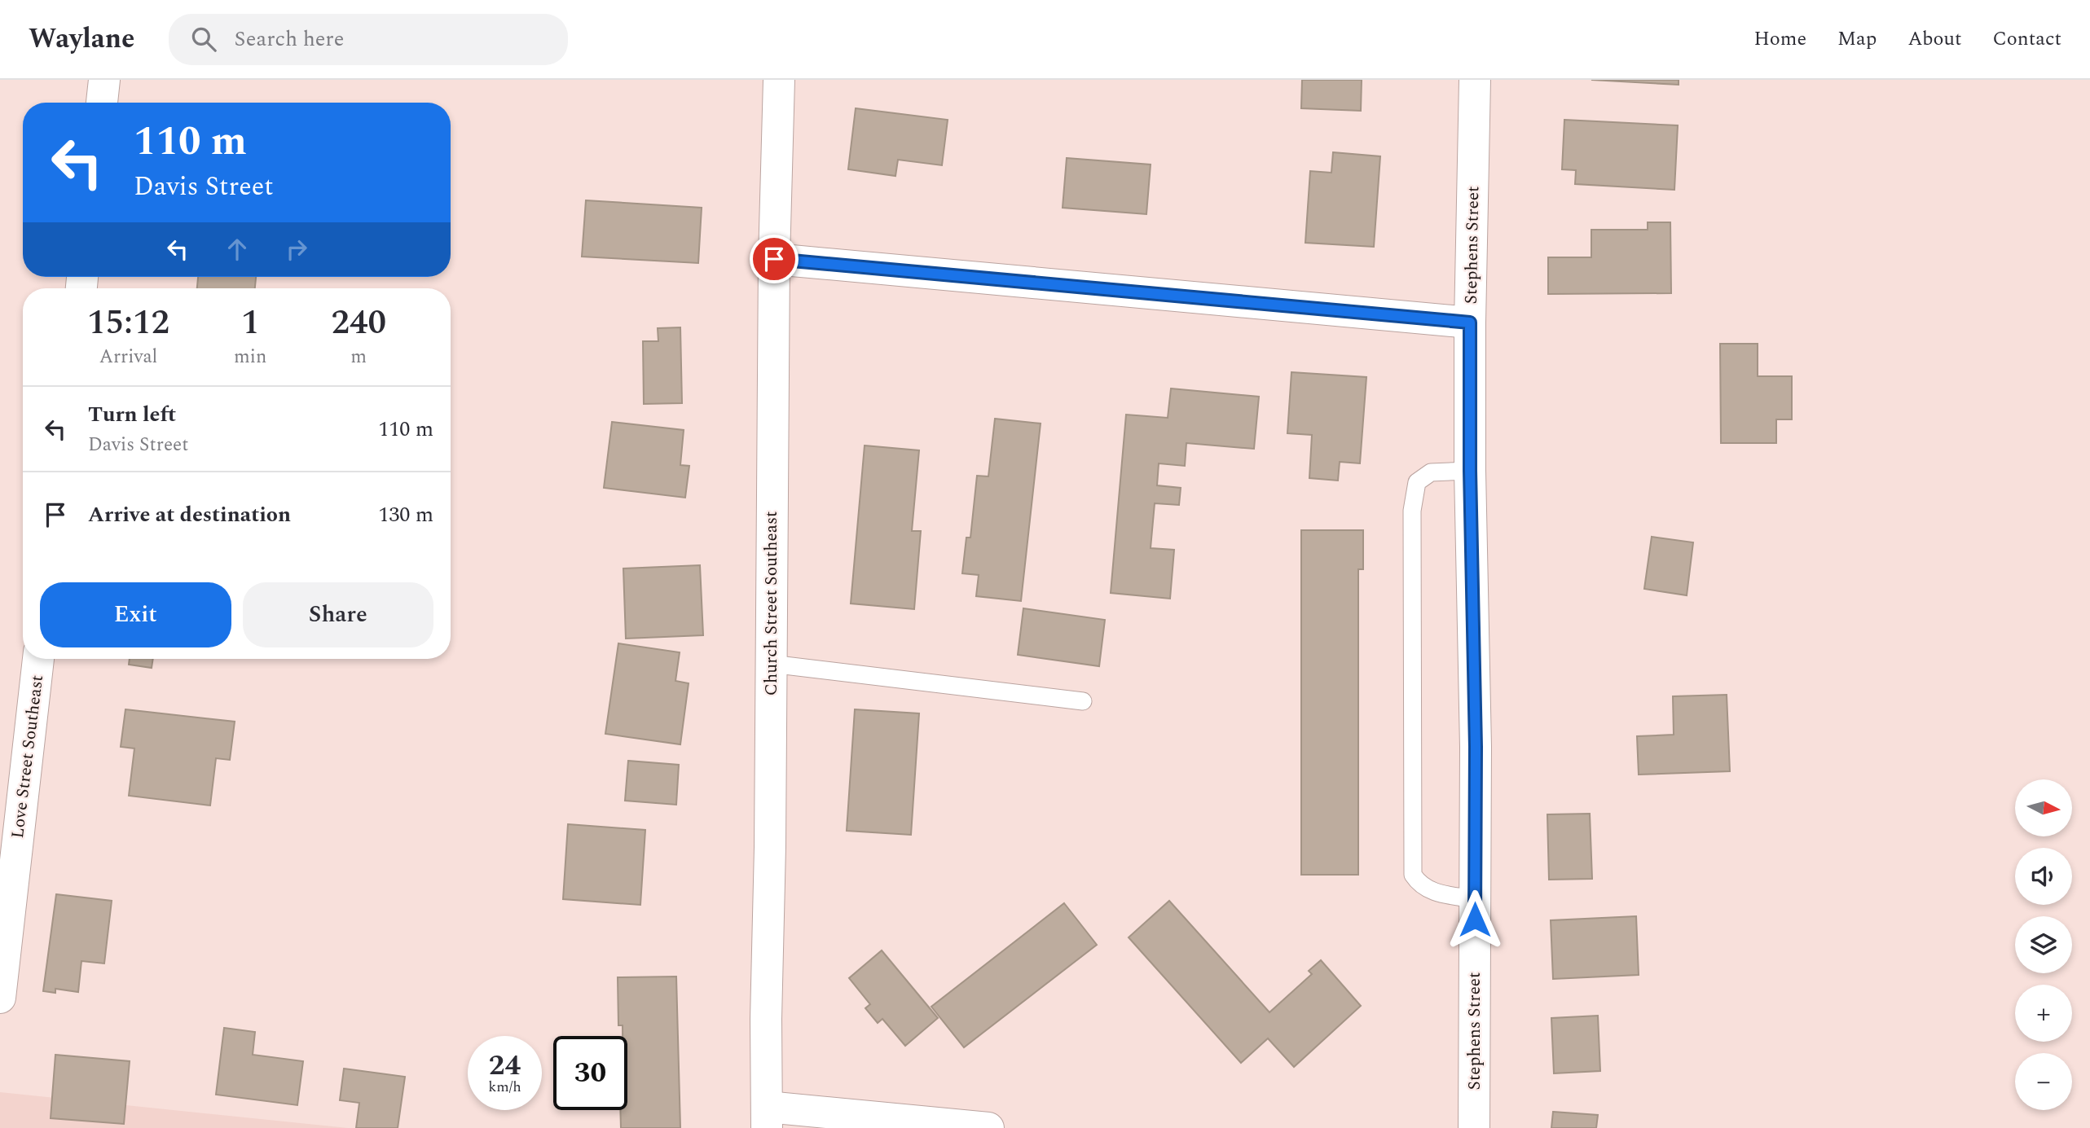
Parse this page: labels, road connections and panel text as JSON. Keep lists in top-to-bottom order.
{
  "streets": {
    "street": ["Stephens Street", "Church Street Southeast", "Love Street Southeast"]
  },
  "north": "right",
  "page": {
    "header": "Waylane",
    "search": "Search here",
    "nav": [
      "Home",
      "Map",
      "About",
      "Contact"
    ],
    "turn": ["110 m", "Davis Street"],
    "eta": [
      "15:12",
      "Arrival",
      "1",
      "min",
      "240",
      "m"
    ],
    "list": [
      {
        "name": "Turn left",
        "note": "Davis Street",
        "value": "110 m"
      },
      {
        "name": "Arrive at destination",
        "value": "130 m"
      }
    ],
    "buttons": ["Exit", "Share"],
    "map_buttons": ["+", "−"],
    "speed": "24 km/h",
    "limit": "30"
  }
}
